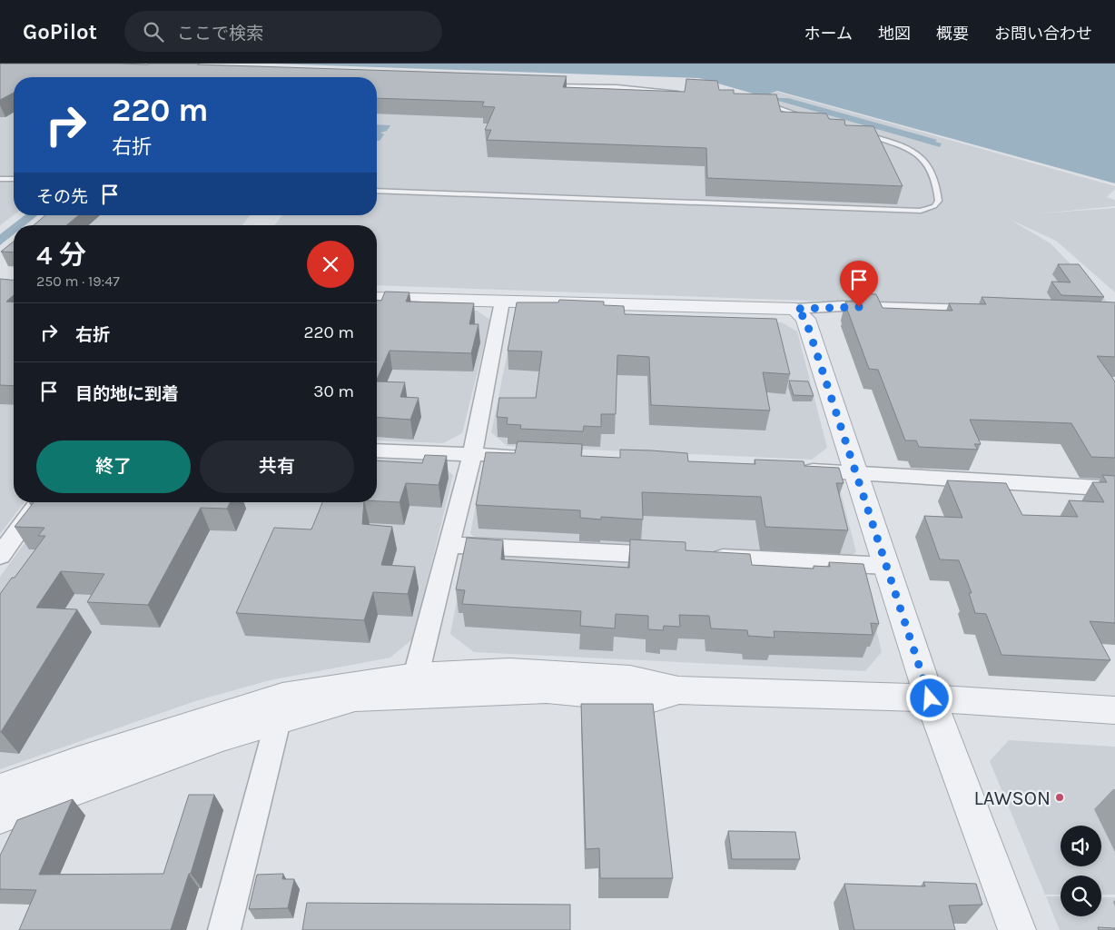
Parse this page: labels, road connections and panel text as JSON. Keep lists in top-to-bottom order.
{
  "places": ["LAWSON"],
  "page": {
    "header": "GoPilot",
    "search": "ここで検索",
    "nav": [
      "ホーム",
      "地図",
      "概要",
      "お問い合わせ"
    ],
    "turn": ["220 m", "右折"],
    "then": "その先",
    "heading": ["4 分", "250 m · 19:47"],
    "list": [
      {
        "name": "右折",
        "value": "220 m"
      },
      {
        "name": "目的地に到着",
        "value": "30 m"
      }
    ],
    "buttons": ["終了", "共有"]
  }
}
